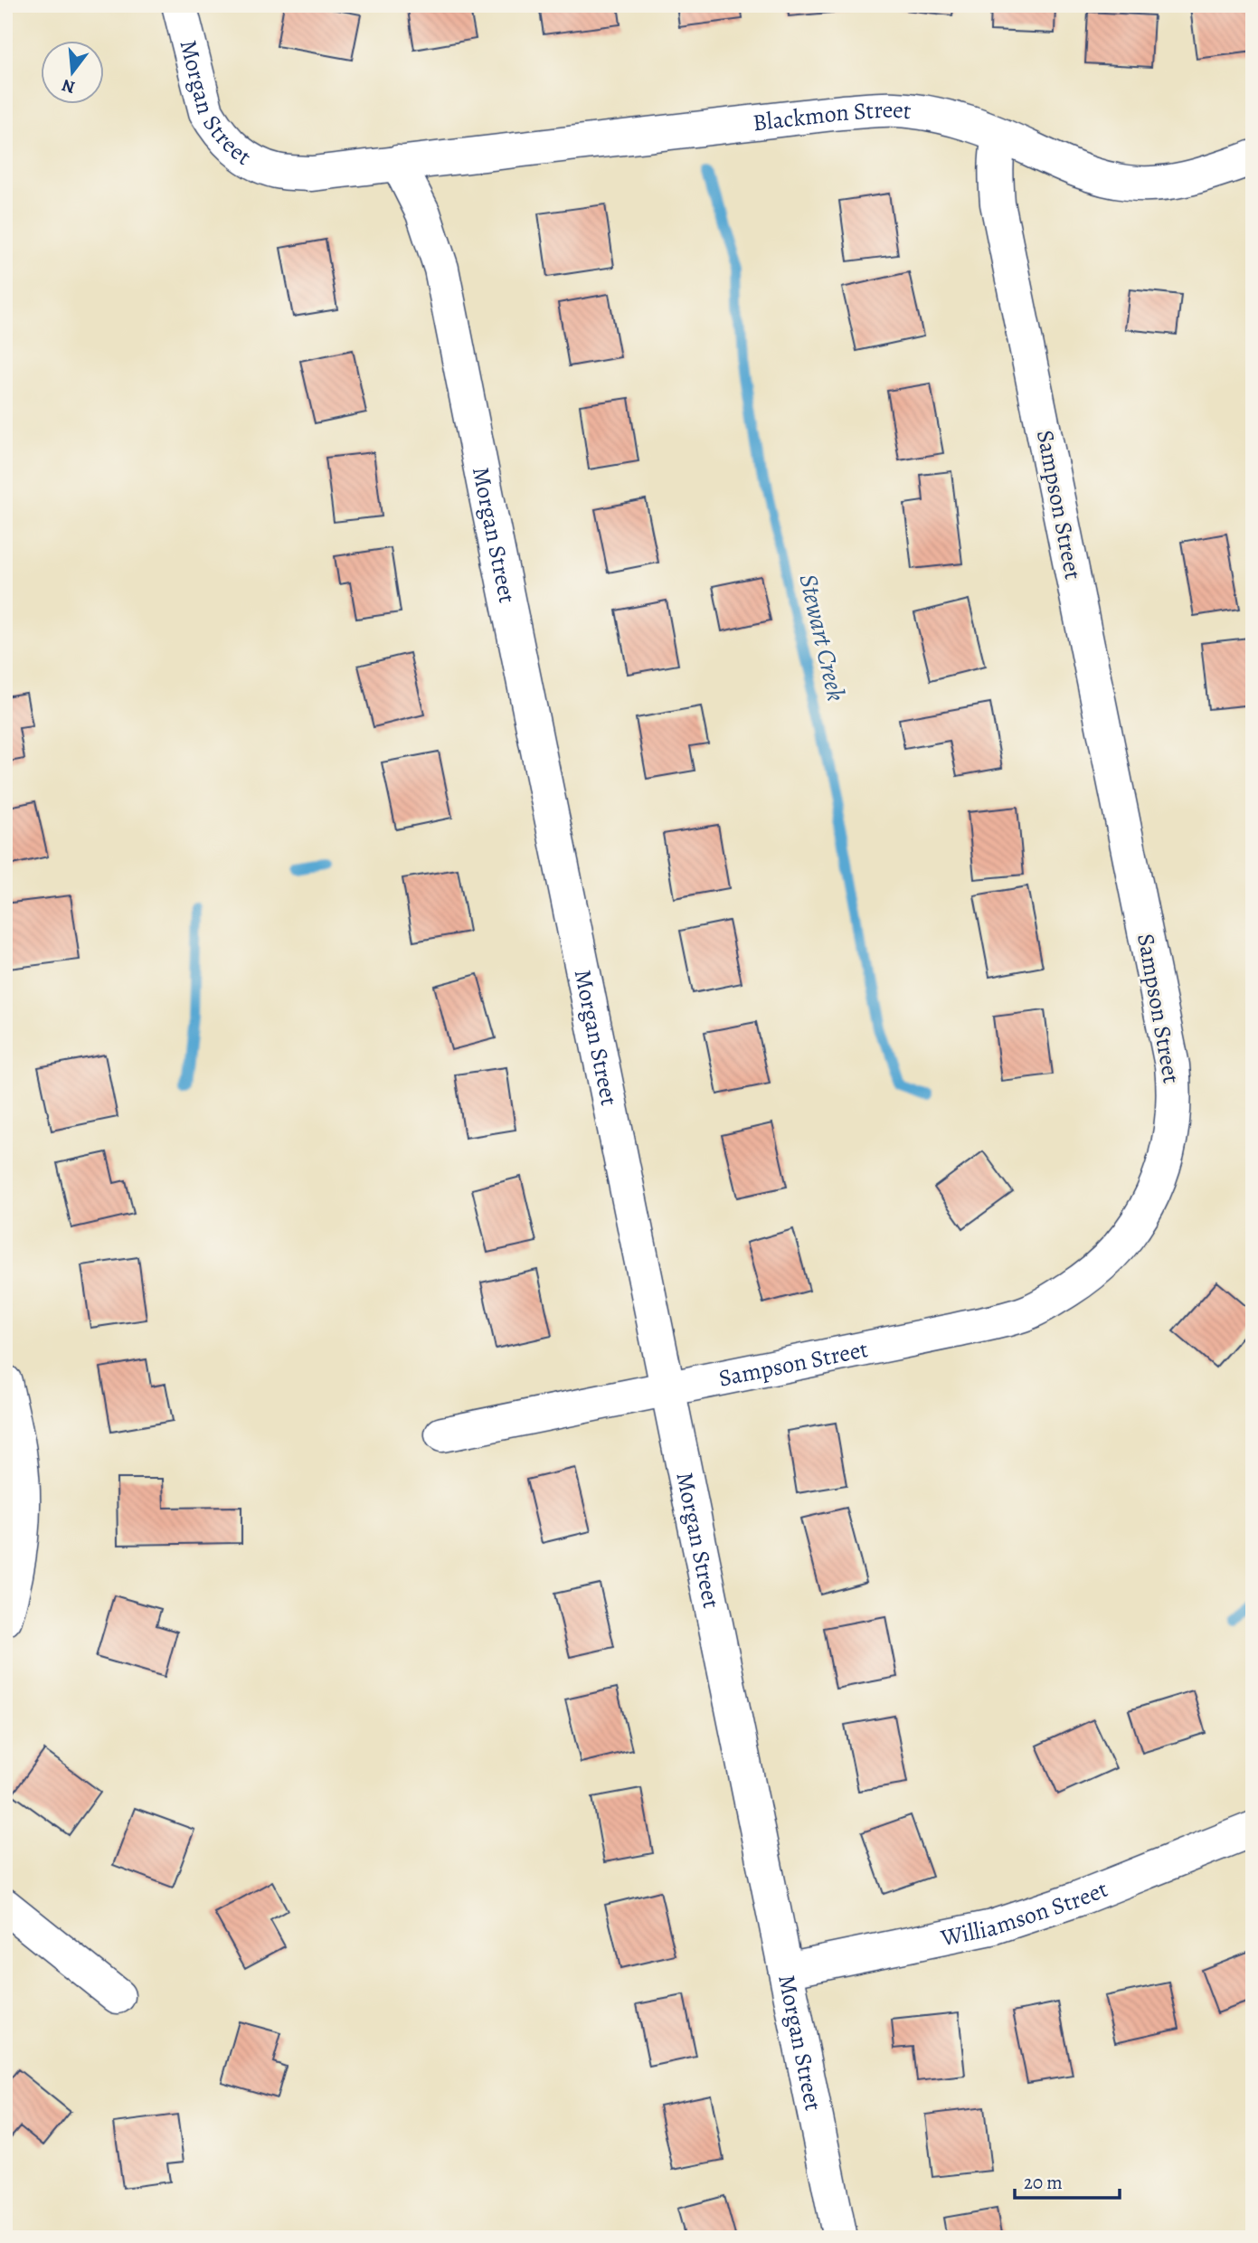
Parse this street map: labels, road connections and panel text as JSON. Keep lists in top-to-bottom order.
{
  "streets": {
    "street": [
      "Morgan Street",
      "Blackmon Street",
      "Sampson Street",
      "Williamson Street"
    ]
  },
  "crossings": [
    ["Morgan Street", "Blackmon Street"],
    ["Morgan Street", "Sampson Street"],
    ["Morgan Street", "Williamson Street"],
    ["Blackmon Street", "Sampson Street"]
  ],
  "water": ["Stewart Creek"],
  "scale_bar": "20 m",
  "north": "bottom"
}
